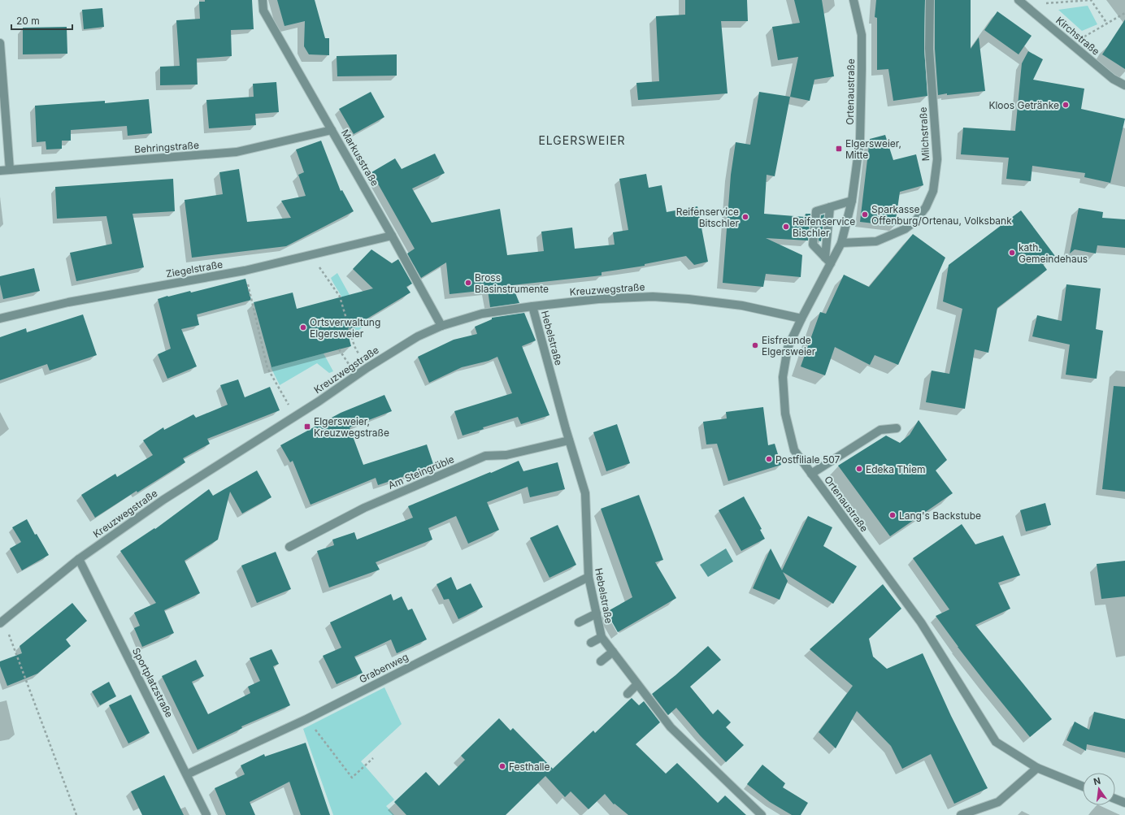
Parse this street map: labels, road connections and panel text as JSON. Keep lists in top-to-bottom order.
{
  "streets": {
    "street": [
      "Kirchstraße",
      "Ortenaustraße",
      "Milchstraße",
      "Behringstraße",
      "Markusstraße",
      "Ziegelstraße",
      "Kreuzwegstraße",
      "Hebelstraße",
      "Am Steingrüble",
      "Grabenweg",
      "Sportplatzstraße"
    ]
  },
  "crossings": [
    ["Ortenaustraße", "Milchstraße"],
    ["Ortenaustraße", "Kreuzwegstraße"],
    ["Behringstraße", "Markusstraße"],
    ["Markusstraße", "Ziegelstraße"],
    ["Markusstraße", "Kreuzwegstraße"],
    ["Kreuzwegstraße", "Hebelstraße"],
    ["Kreuzwegstraße", "Sportplatzstraße"],
    ["Hebelstraße", "Am Steingrüble"],
    ["Hebelstraße", "Grabenweg"],
    ["Grabenweg", "Sportplatzstraße"]
  ],
  "districts": ["ELGERSWEIER"],
  "places": {
    "other": [
      "Kloos Getränke",
      "Sparkasse Offenburg/Ortenau, Volksbank",
      "Reifenservice Bitschler",
      "Reifenservice Bischler",
      "kath. Gemeindehaus",
      "Bross Blasinstrumente",
      "Ortsverwaltung Elgersweier",
      "Eisfreunde Elgersweier",
      "Postfiliale 507",
      "Edeka Thiem",
      "Lang's Backstube",
      "Festhalle"
    ],
    "transit": ["Elgersweier, Mitte", "Elgersweier, Kreuzwegstraße"]
  },
  "scale_bar": "20 m",
  "north": "top"
}
